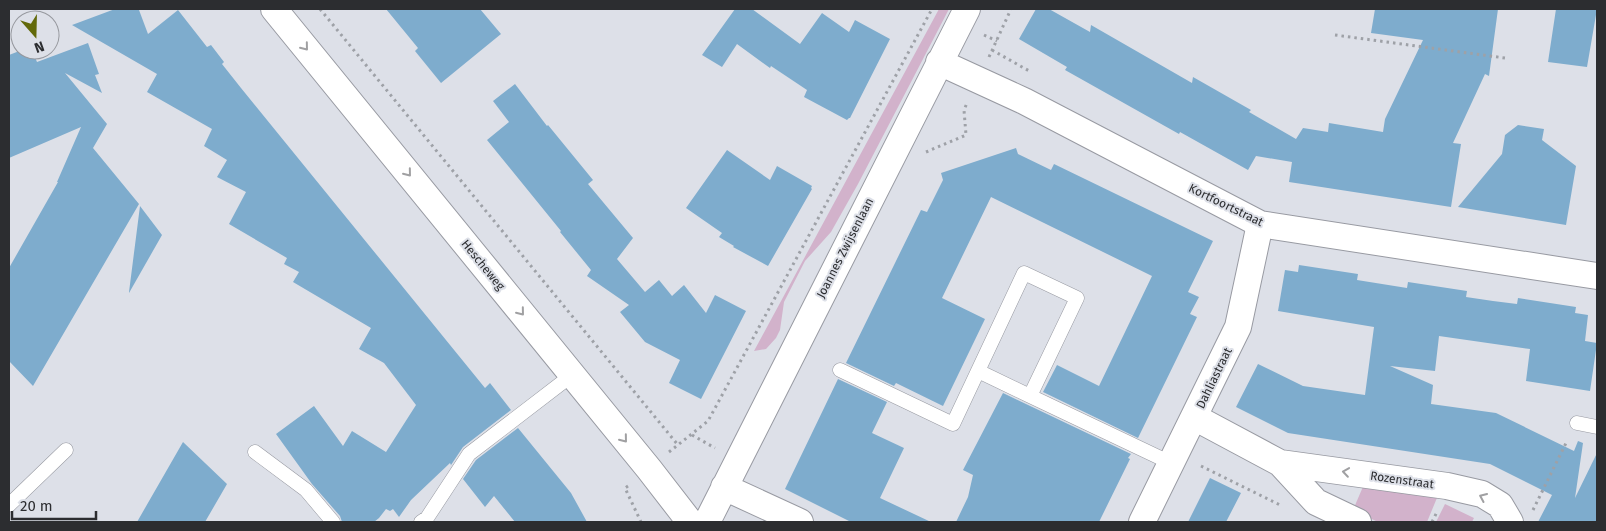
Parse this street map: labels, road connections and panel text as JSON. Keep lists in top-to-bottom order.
{
  "streets": {
    "street": [
      "Kortfoortstraat",
      "Joannes Zwijsenlaan",
      "Hescheweg",
      "Dahliastraat",
      "Rozenstraat"
    ]
  },
  "crossings": [
    ["Kortfoortstraat", "Joannes Zwijsenlaan"],
    ["Kortfoortstraat", "Dahliastraat"],
    ["Dahliastraat", "Rozenstraat"]
  ],
  "one_way": ["Hescheweg"],
  "scale_bar": "20 m",
  "north": "bottom"
}
